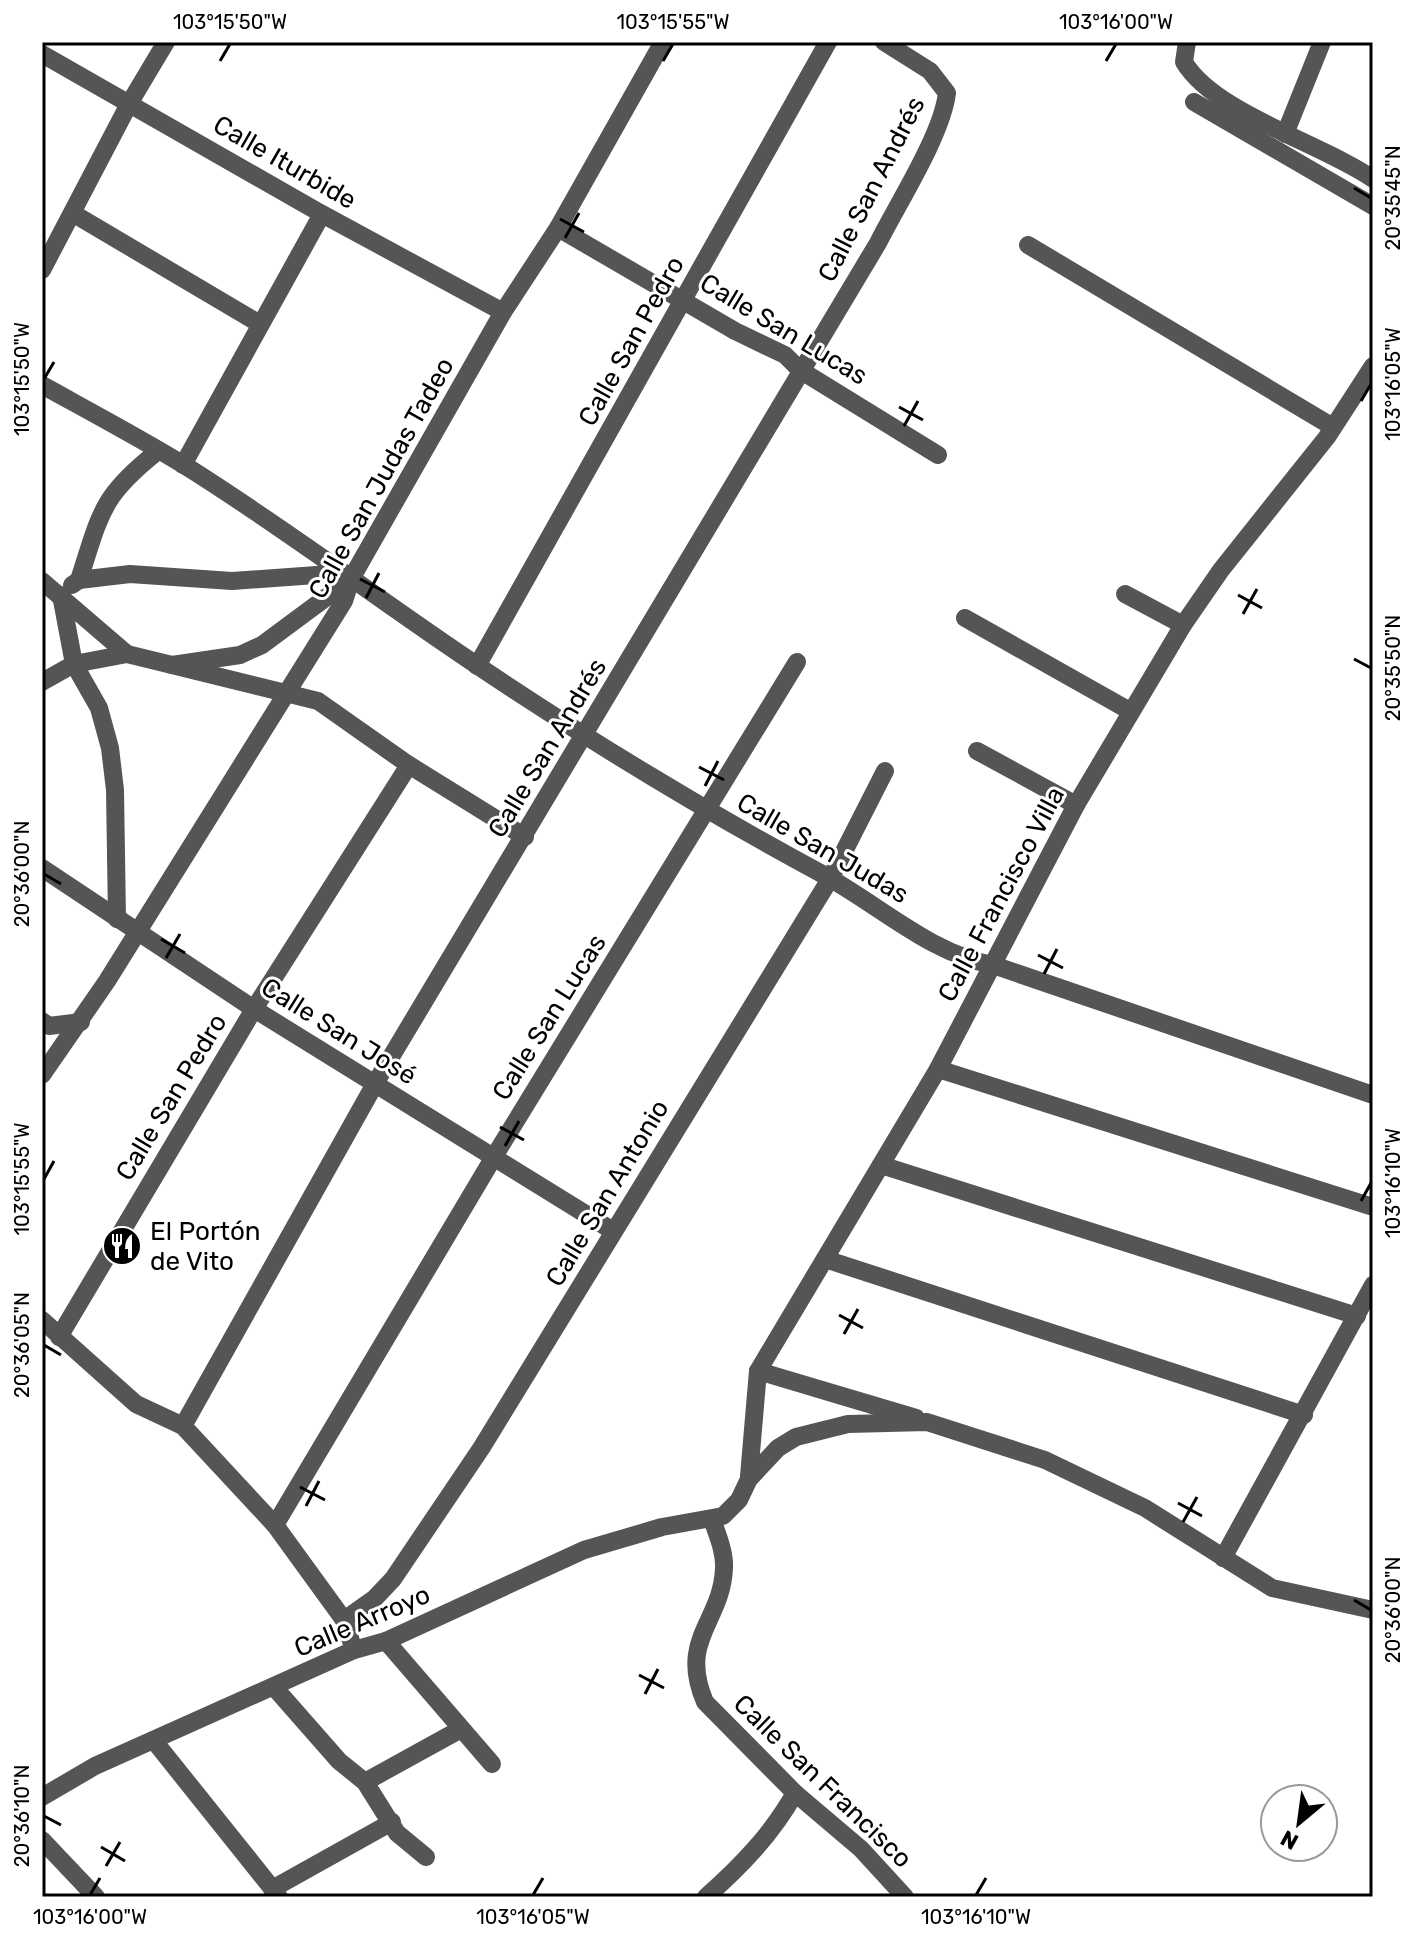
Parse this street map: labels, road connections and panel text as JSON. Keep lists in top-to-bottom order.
{
  "streets": {
    "street": [
      "Calle Iturbide",
      "Calle San Andrés",
      "Calle San Lucas",
      "Calle San Pedro",
      "Calle San Judas Tadeo",
      "Calle San Judas",
      "Calle Francisco Villa",
      "Calle San José",
      "Calle San Antonio",
      "Calle Arroyo",
      "Calle San Francisco"
    ]
  },
  "crossings": [
    ["Calle Iturbide", "Calle San Judas Tadeo"],
    ["Calle San Andrés", "Calle San Lucas"],
    ["Calle San Andrés", "Calle San Judas"],
    ["Calle San Andrés", "Calle San José"],
    ["Calle San Lucas", "Calle San Pedro"],
    ["Calle San Lucas", "Calle San Judas Tadeo"],
    ["Calle San Lucas", "Calle San Judas"],
    ["Calle San Lucas", "Calle San José"],
    ["Calle San Pedro", "Calle San Judas"],
    ["Calle San Pedro", "Calle San José"],
    ["Calle San Judas Tadeo", "Calle San Judas"],
    ["Calle San Judas Tadeo", "Calle San José"],
    ["Calle San Judas", "Calle Francisco Villa"],
    ["Calle San Judas", "Calle San Antonio"],
    ["Calle San José", "Calle San Antonio"],
    ["Calle Arroyo", "Calle San Francisco"]
  ],
  "places": {
    "restaurant": ["El Portón de Vito"]
  },
  "north": "bottom left",
  "coordinates": [
    "103°15'50\"W",
    "103°15'55\"W",
    "103°16'00\"W",
    "20°35'45\"N",
    "103°16'05\"W",
    "20°35'50\"N",
    "20°36'00\"N",
    "103°16'10\"W",
    "20°36'05\"N",
    "20°36'10\"N"
  ]
}
